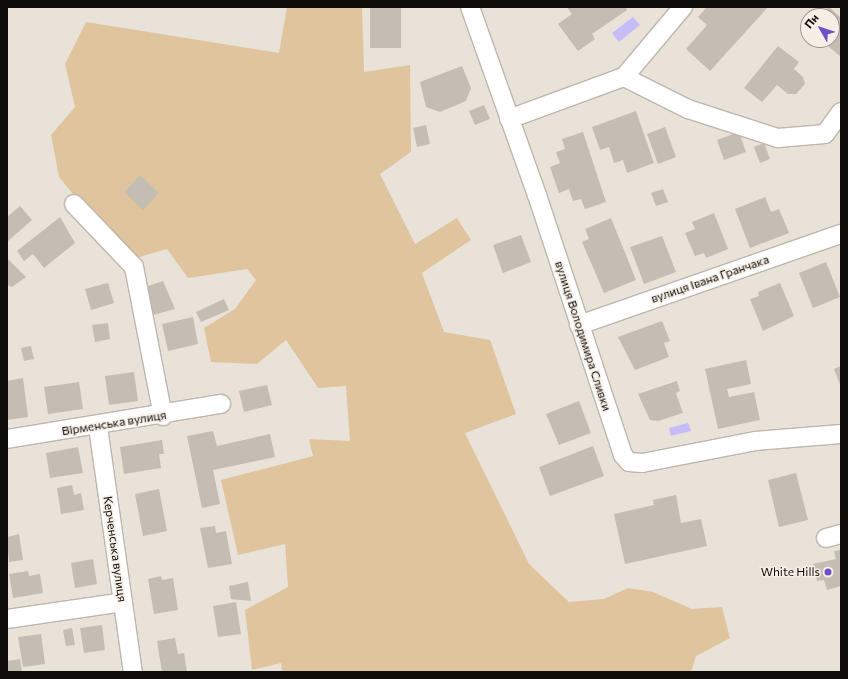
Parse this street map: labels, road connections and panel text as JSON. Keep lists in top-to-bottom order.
{
  "streets": {
    "street": [
      "вулиця Івана Гранчака",
      "вулиця Володимира Сливки",
      "Вірменська вулиця",
      "Керченська вулиця"
    ]
  },
  "crossings": [
    ["вулиця Івана Гранчака", "вулиця Володимира Сливки"],
    ["Вірменська вулиця", "Керченська вулиця"]
  ],
  "places": ["White Hills"],
  "north": "top left"
}
